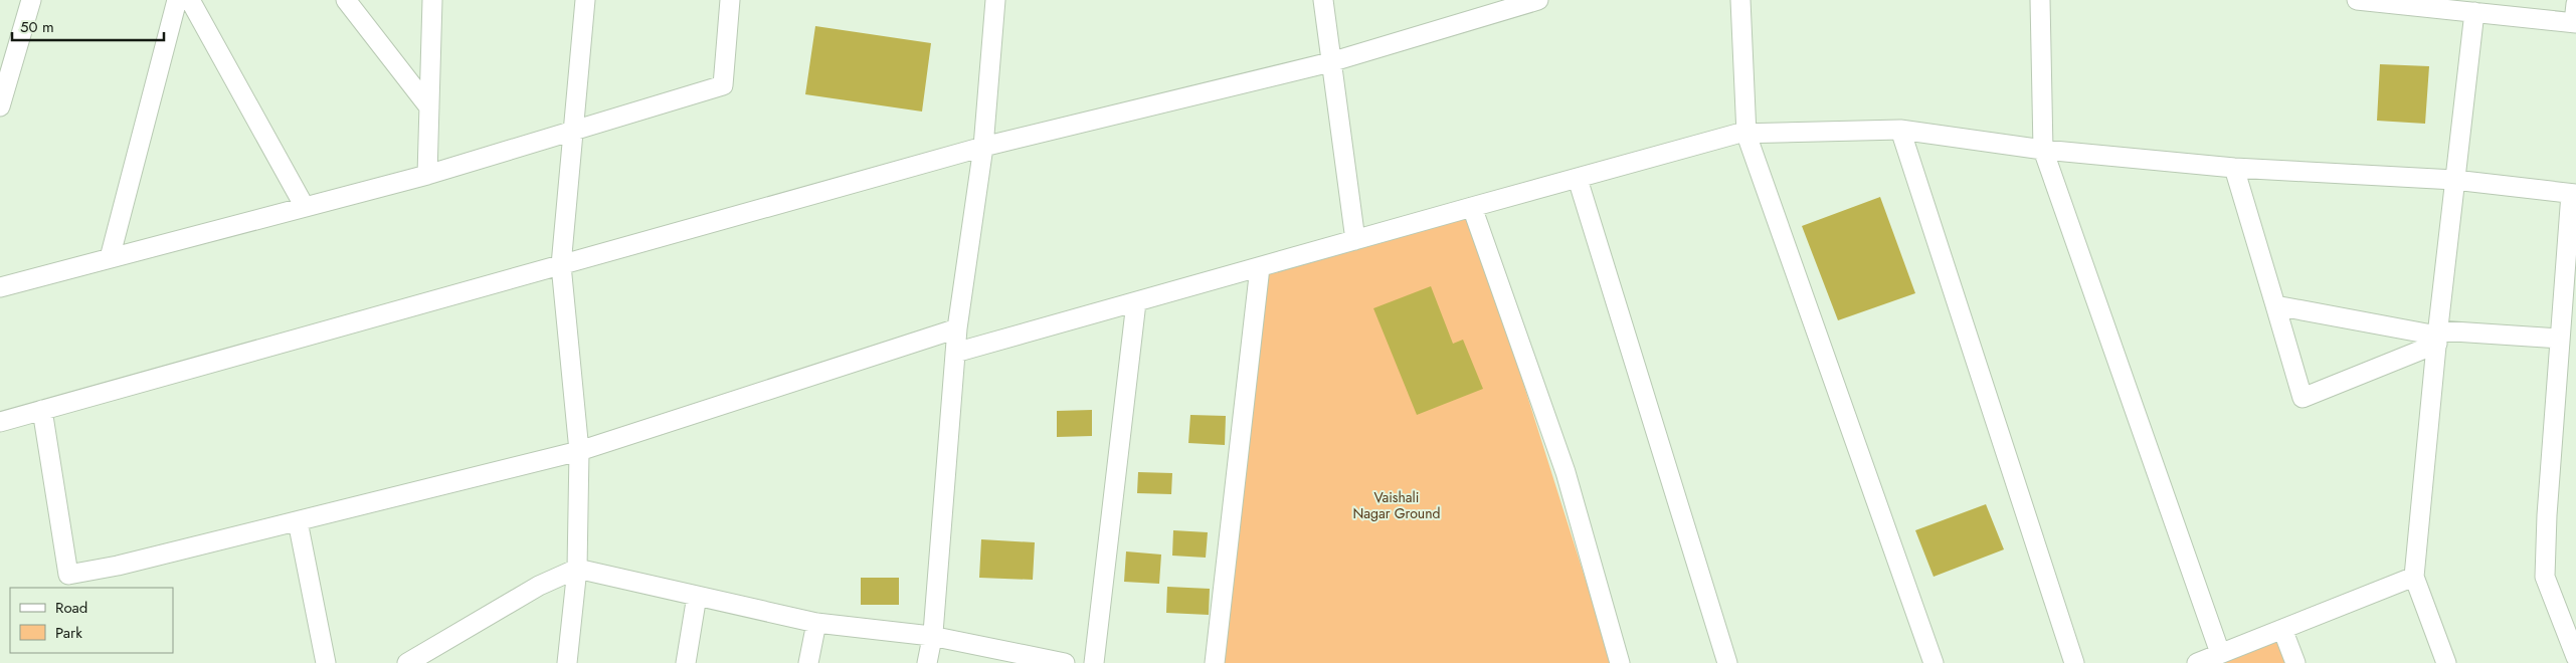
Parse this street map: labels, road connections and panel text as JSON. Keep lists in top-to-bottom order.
{
  "parks": ["Vaishali Nagar Ground"],
  "legend": ["Road", "Park"],
  "scale_bar": "50 m"
}
